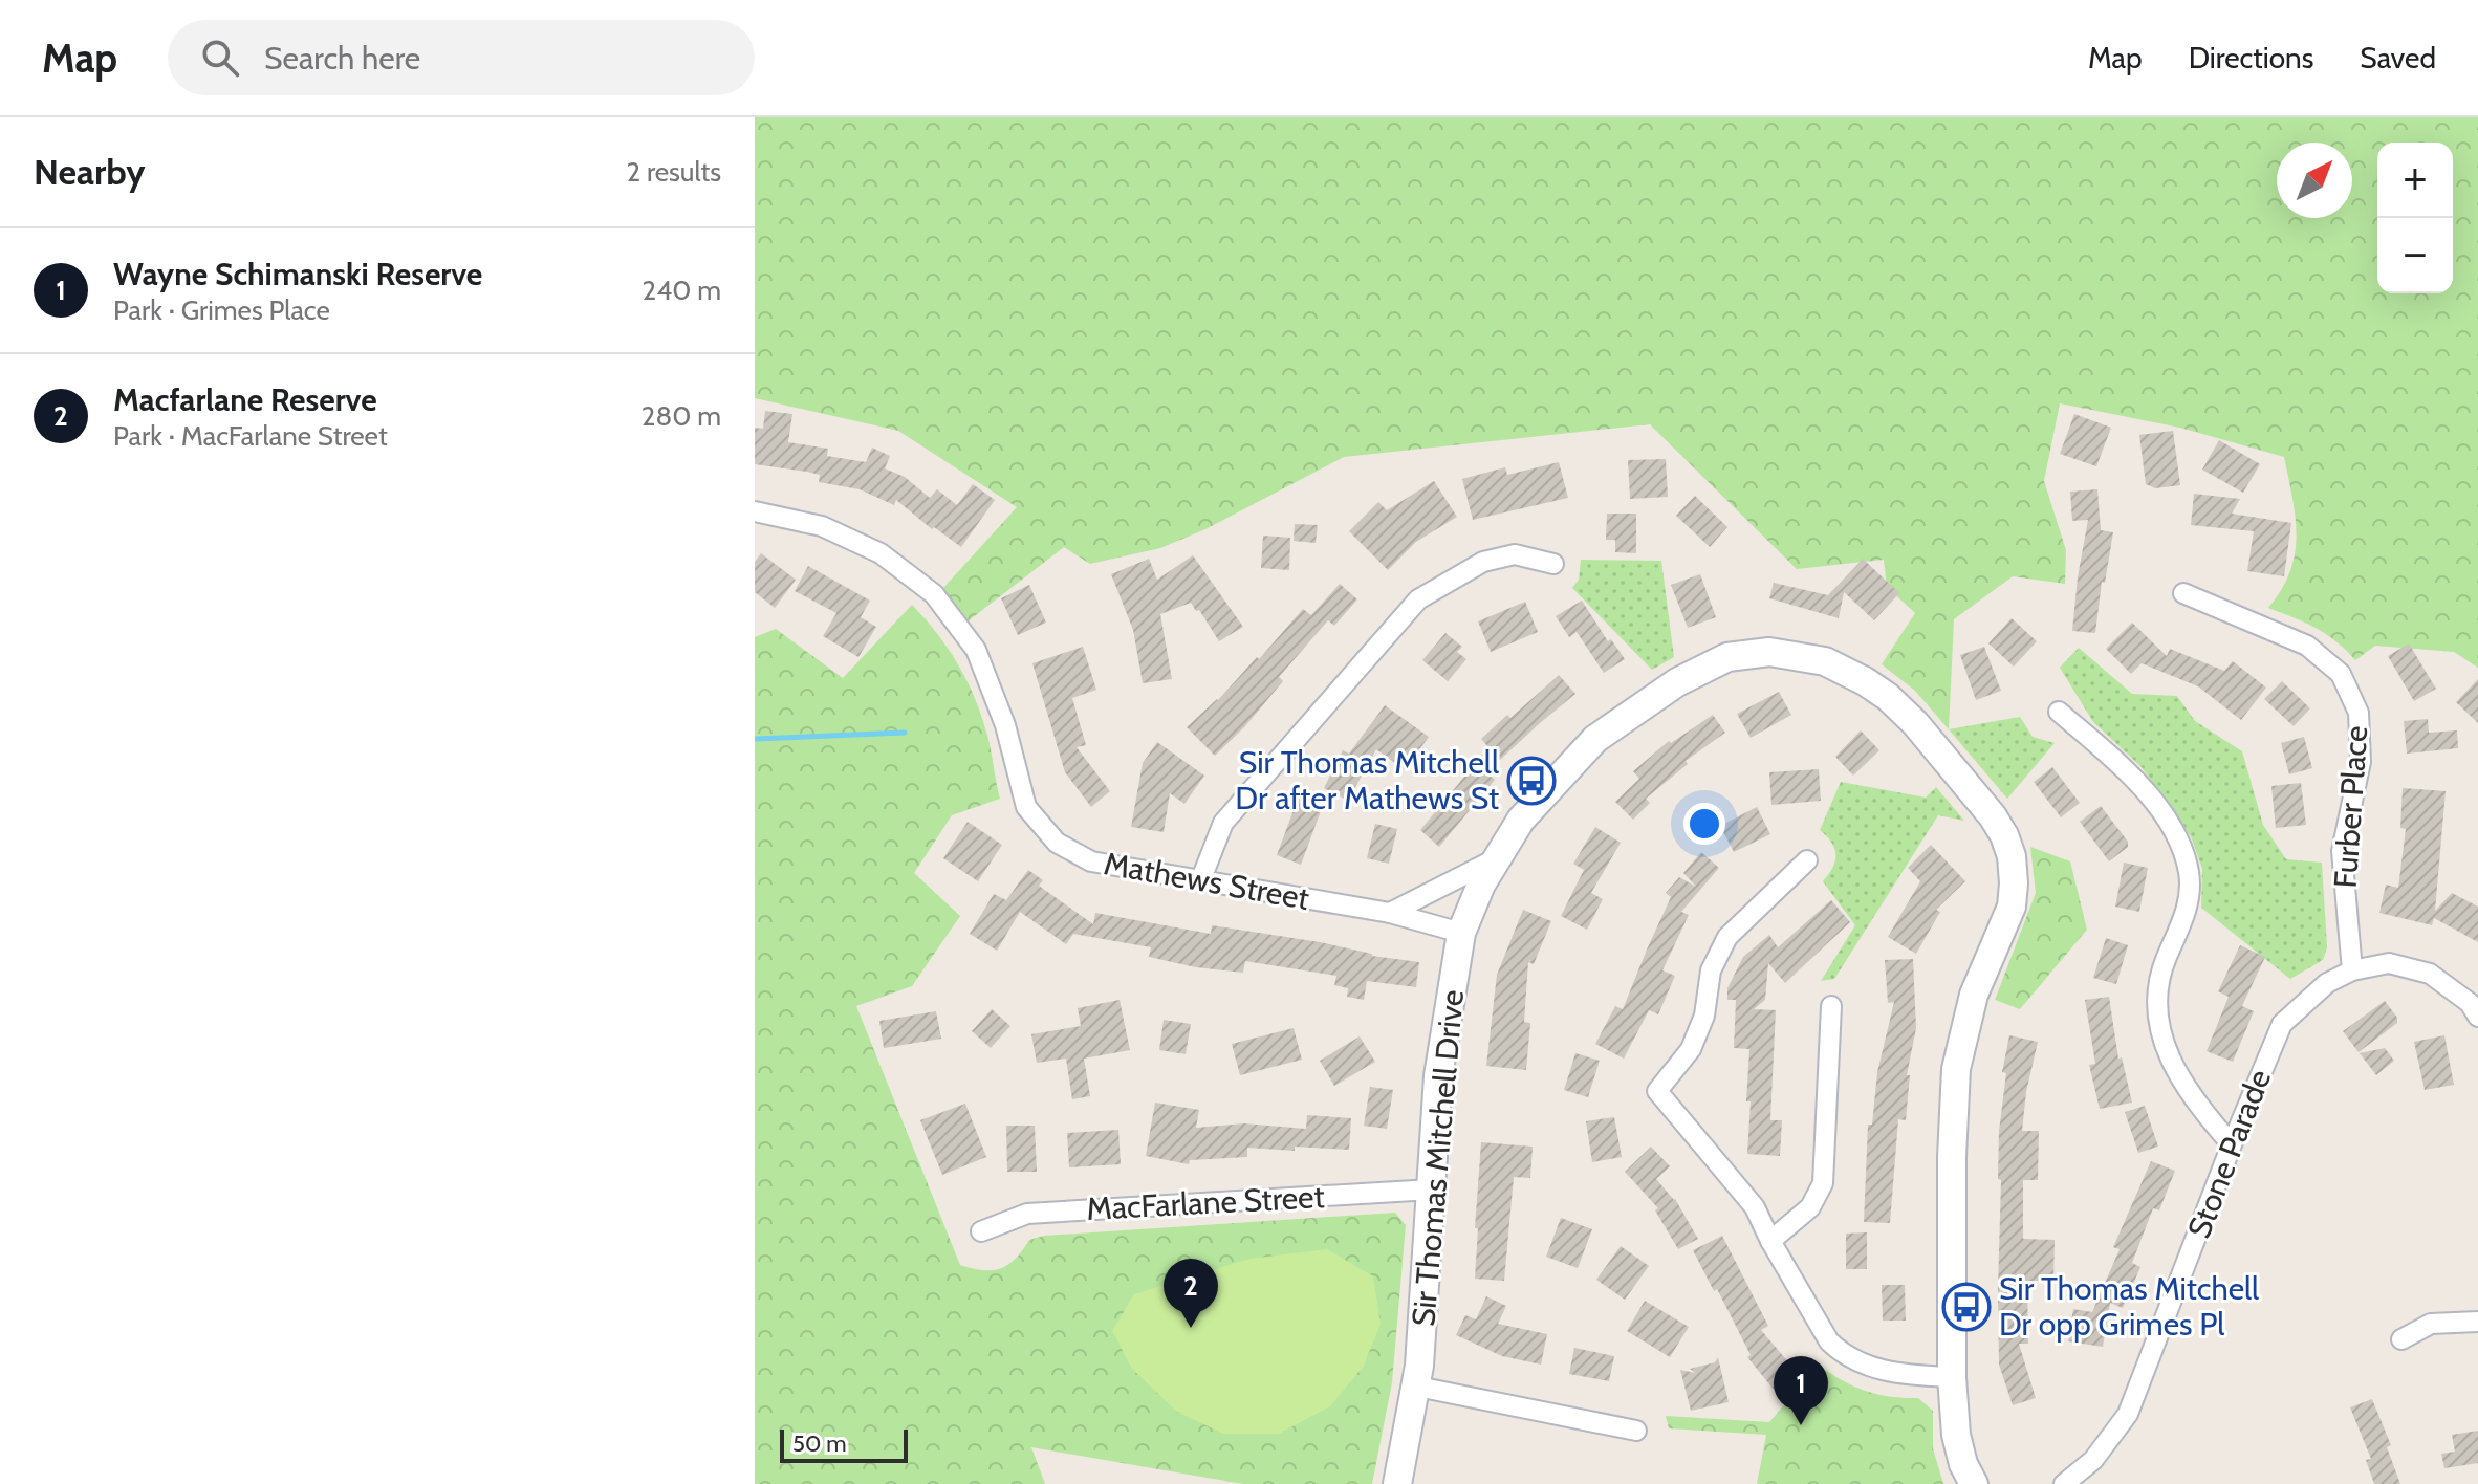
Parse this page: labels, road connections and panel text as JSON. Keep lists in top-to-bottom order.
{
  "streets": {
    "street": [
      "Furber Place",
      "Mathews Street",
      "Stone Parade",
      "Sir Thomas Mitchell Drive",
      "MacFarlane Street"
    ]
  },
  "crossings": [
    ["Furber Place", "Stone Parade"],
    ["Mathews Street", "Sir Thomas Mitchell Drive"],
    ["Sir Thomas Mitchell Drive", "MacFarlane Street"]
  ],
  "places": {
    "bus stop": ["Sir Thomas Mitchell Dr after Mathews St", "Sir Thomas Mitchell Dr opp Grimes Pl"]
  },
  "scale_bar": "50 m",
  "north": "top right",
  "page": {
    "header": "Map",
    "search": "Search here",
    "nav": ["Map", "Directions", "Saved"],
    "heading": ["Nearby", "2 results"],
    "map_buttons": ["+", "−"],
    "list": [
      {
        "mark": "1",
        "name": "Wayne Schimanski Reserve",
        "note": "Park · Grimes Place",
        "value": "240 m"
      },
      {
        "mark": "2",
        "name": "Macfarlane Reserve",
        "note": "Park · MacFarlane Street",
        "value": "280 m"
      }
    ],
    "pins": ["2", "1"],
    "scale": "50 m"
  }
}
